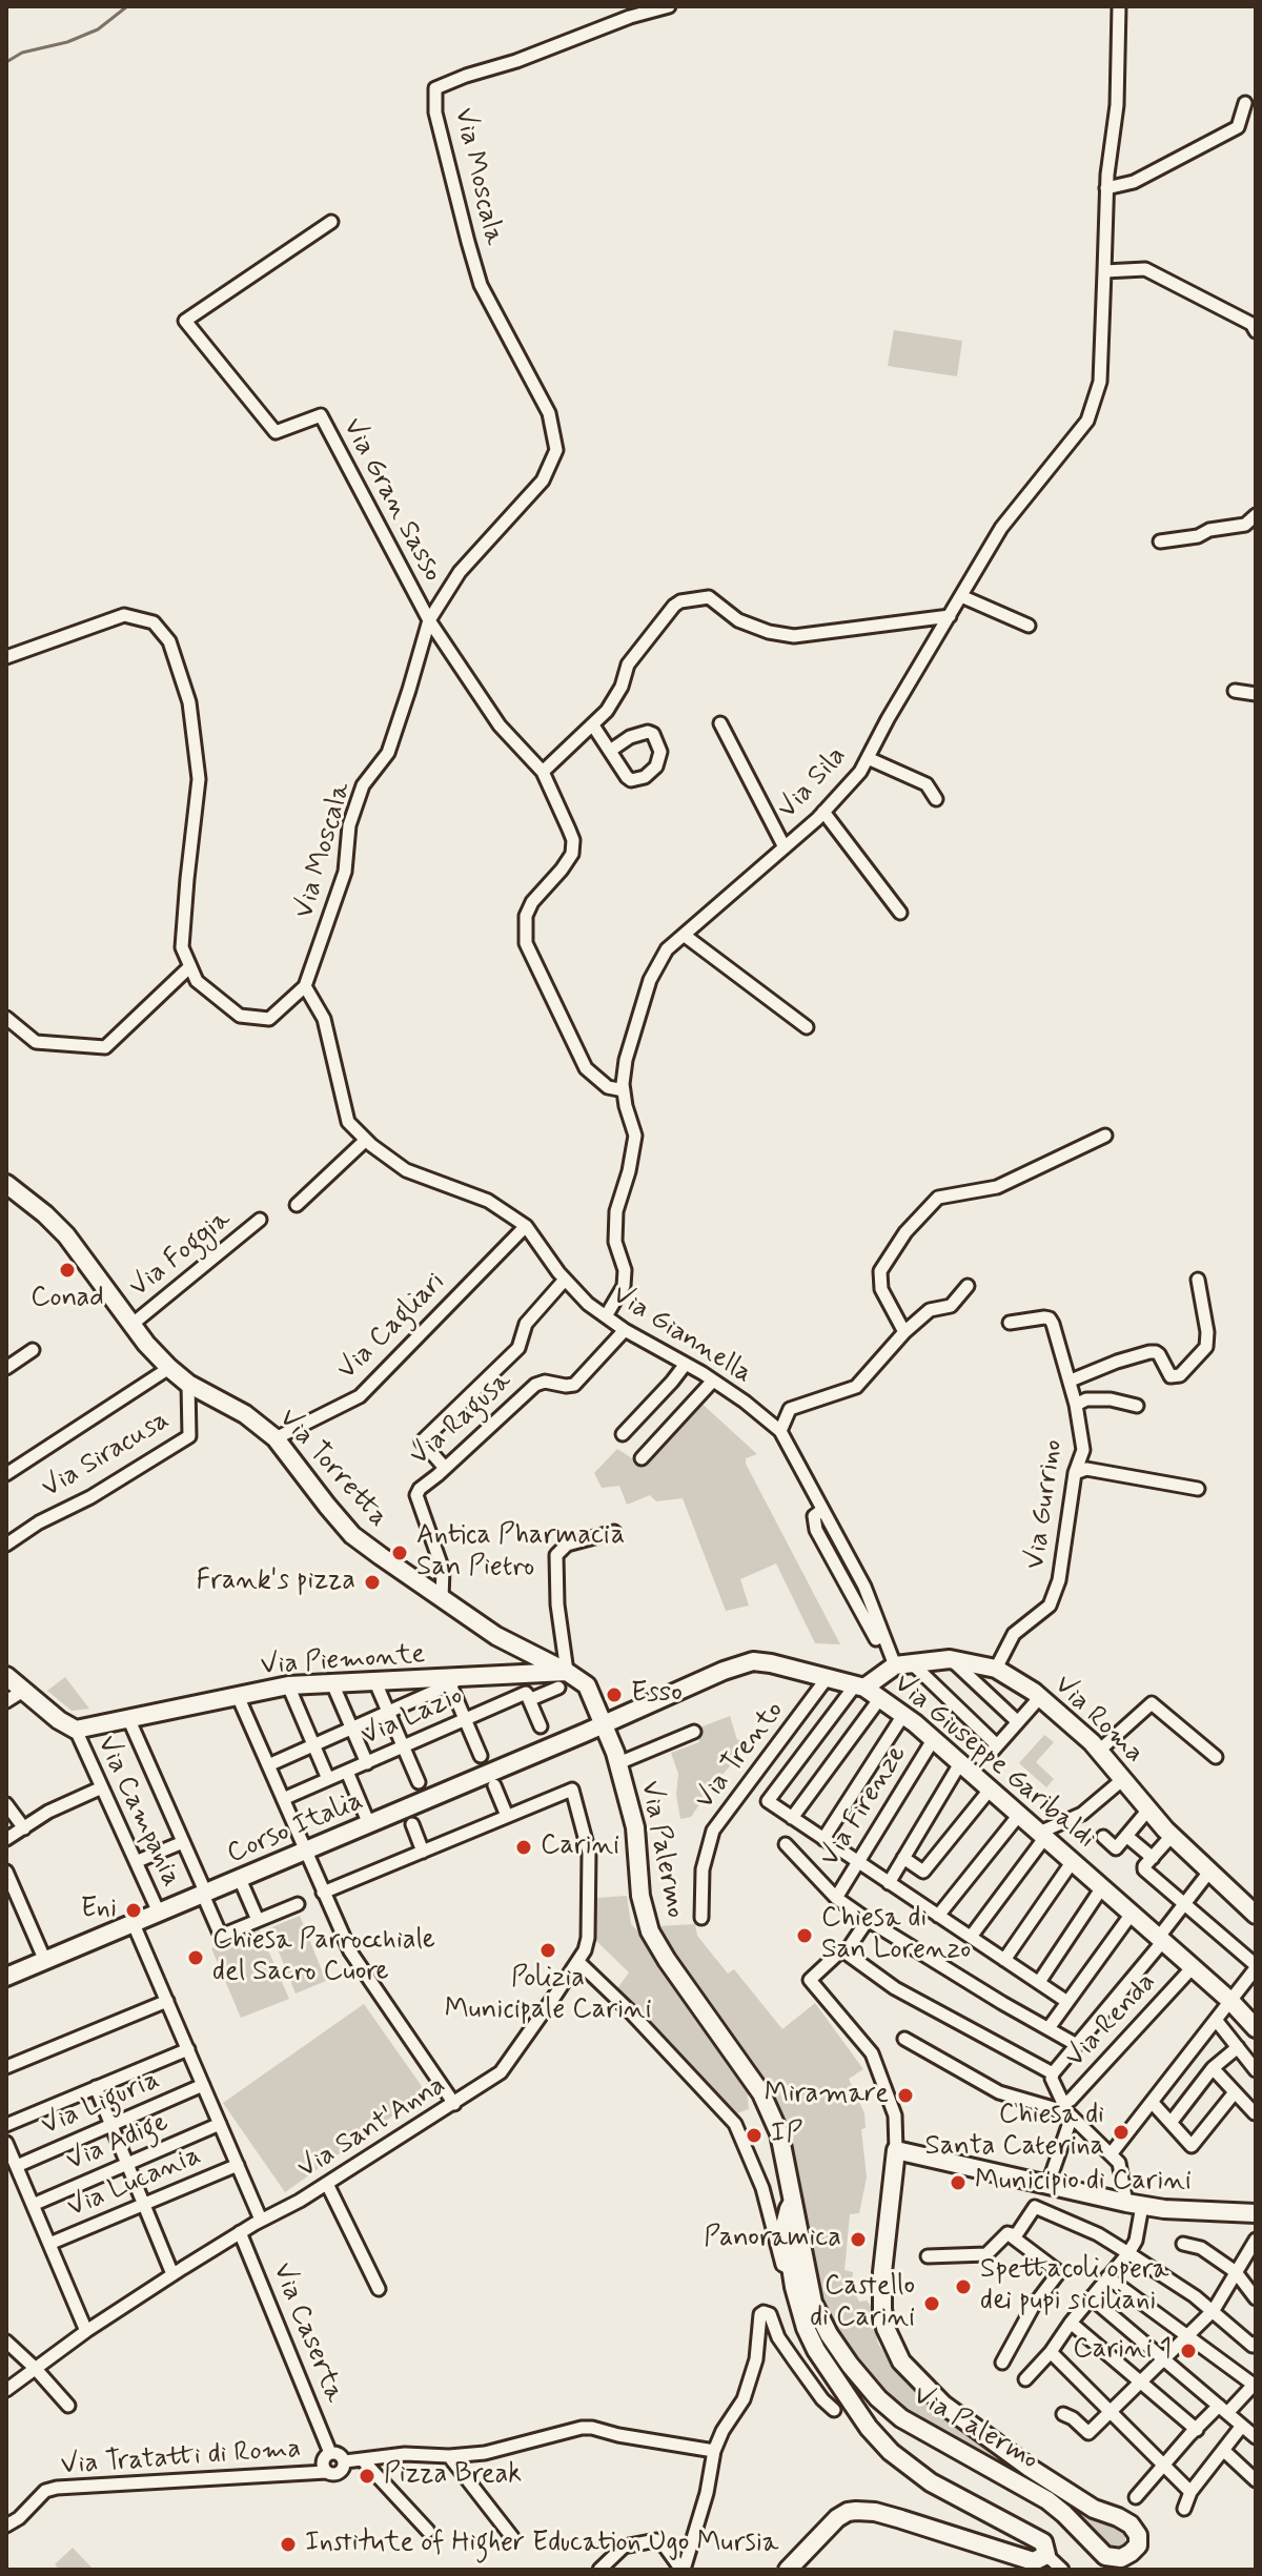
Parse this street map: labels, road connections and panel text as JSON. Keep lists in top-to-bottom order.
{
  "streets": {
    "street": [
      "Via Moscala",
      "Via Gran Sasso",
      "Via Sila",
      "Via Foggia",
      "Via Cagliari",
      "Via Giannella",
      "Via Ragusa",
      "Via Siracusa",
      "Via Torretta",
      "Via Gurrino",
      "Via Piemonte",
      "Via Lazio",
      "Via Roma",
      "Via Trento",
      "Via Giuseppe Garibaldi",
      "Via Firenze",
      "Via Campania",
      "Corso Italia",
      "Via Palermo",
      "Via Renda",
      "Via Liguria",
      "Via Sant'Anna",
      "Via Adige",
      "Via Lucania",
      "Via Caserta",
      "Via Tratatti di Roma"
    ]
  },
  "crossings": [
    ["Via Moscala", "Via Gran Sasso"],
    ["Via Moscala", "Via Giannella"],
    ["Via Sila", "Via Giannella"],
    ["Via Foggia", "Via Torretta"],
    ["Via Cagliari", "Via Giannella"],
    ["Via Cagliari", "Via Torretta"],
    ["Via Giannella", "Via Ragusa"],
    ["Via Giannella", "Via Roma"],
    ["Via Ragusa", "Via Torretta"],
    ["Via Siracusa", "Via Torretta"],
    ["Via Torretta", "Via Piemonte"],
    ["Via Torretta", "Via Lazio"],
    ["Via Torretta", "Via Giuseppe Garibaldi"],
    ["Via Torretta", "Corso Italia"],
    ["Via Torretta", "Via Palermo"],
    ["Via Gurrino", "Via Roma"],
    ["Via Piemonte", "Via Lazio"],
    ["Via Piemonte", "Via Campania"],
    ["Via Roma", "Via Giuseppe Garibaldi"],
    ["Via Trento", "Via Giuseppe Garibaldi"],
    ["Via Giuseppe Garibaldi", "Via Firenze"],
    ["Via Giuseppe Garibaldi", "Corso Italia"],
    ["Via Giuseppe Garibaldi", "Via Palermo"],
    ["Via Giuseppe Garibaldi", "Via Renda"],
    ["Via Campania", "Corso Italia"],
    ["Corso Italia", "Via Palermo"],
    ["Via Sant'Anna", "Via Caserta"],
    ["Via Caserta", "Via Tratatti di Roma"]
  ],
  "places": [
    "Conad",
    "Antica Pharmacia San Pietro",
    "Frank's pizza",
    "Esso",
    "Carini",
    "Eni",
    "Chiesa di San Lorenzo",
    "Polizia Municipale Carini",
    "Chiesa Parrocchiale del Sacro Cuore",
    "Miramare",
    "Chiesa di Santa Caterina",
    "IP",
    "Municipio di Carini",
    "Panoramica",
    "Spettacoli opera dei pupi siciliani",
    "Castello di Carini",
    "Carini 1",
    "Pizza Break",
    "Institute of Higher Education Ugo Mursia"
  ]
}
